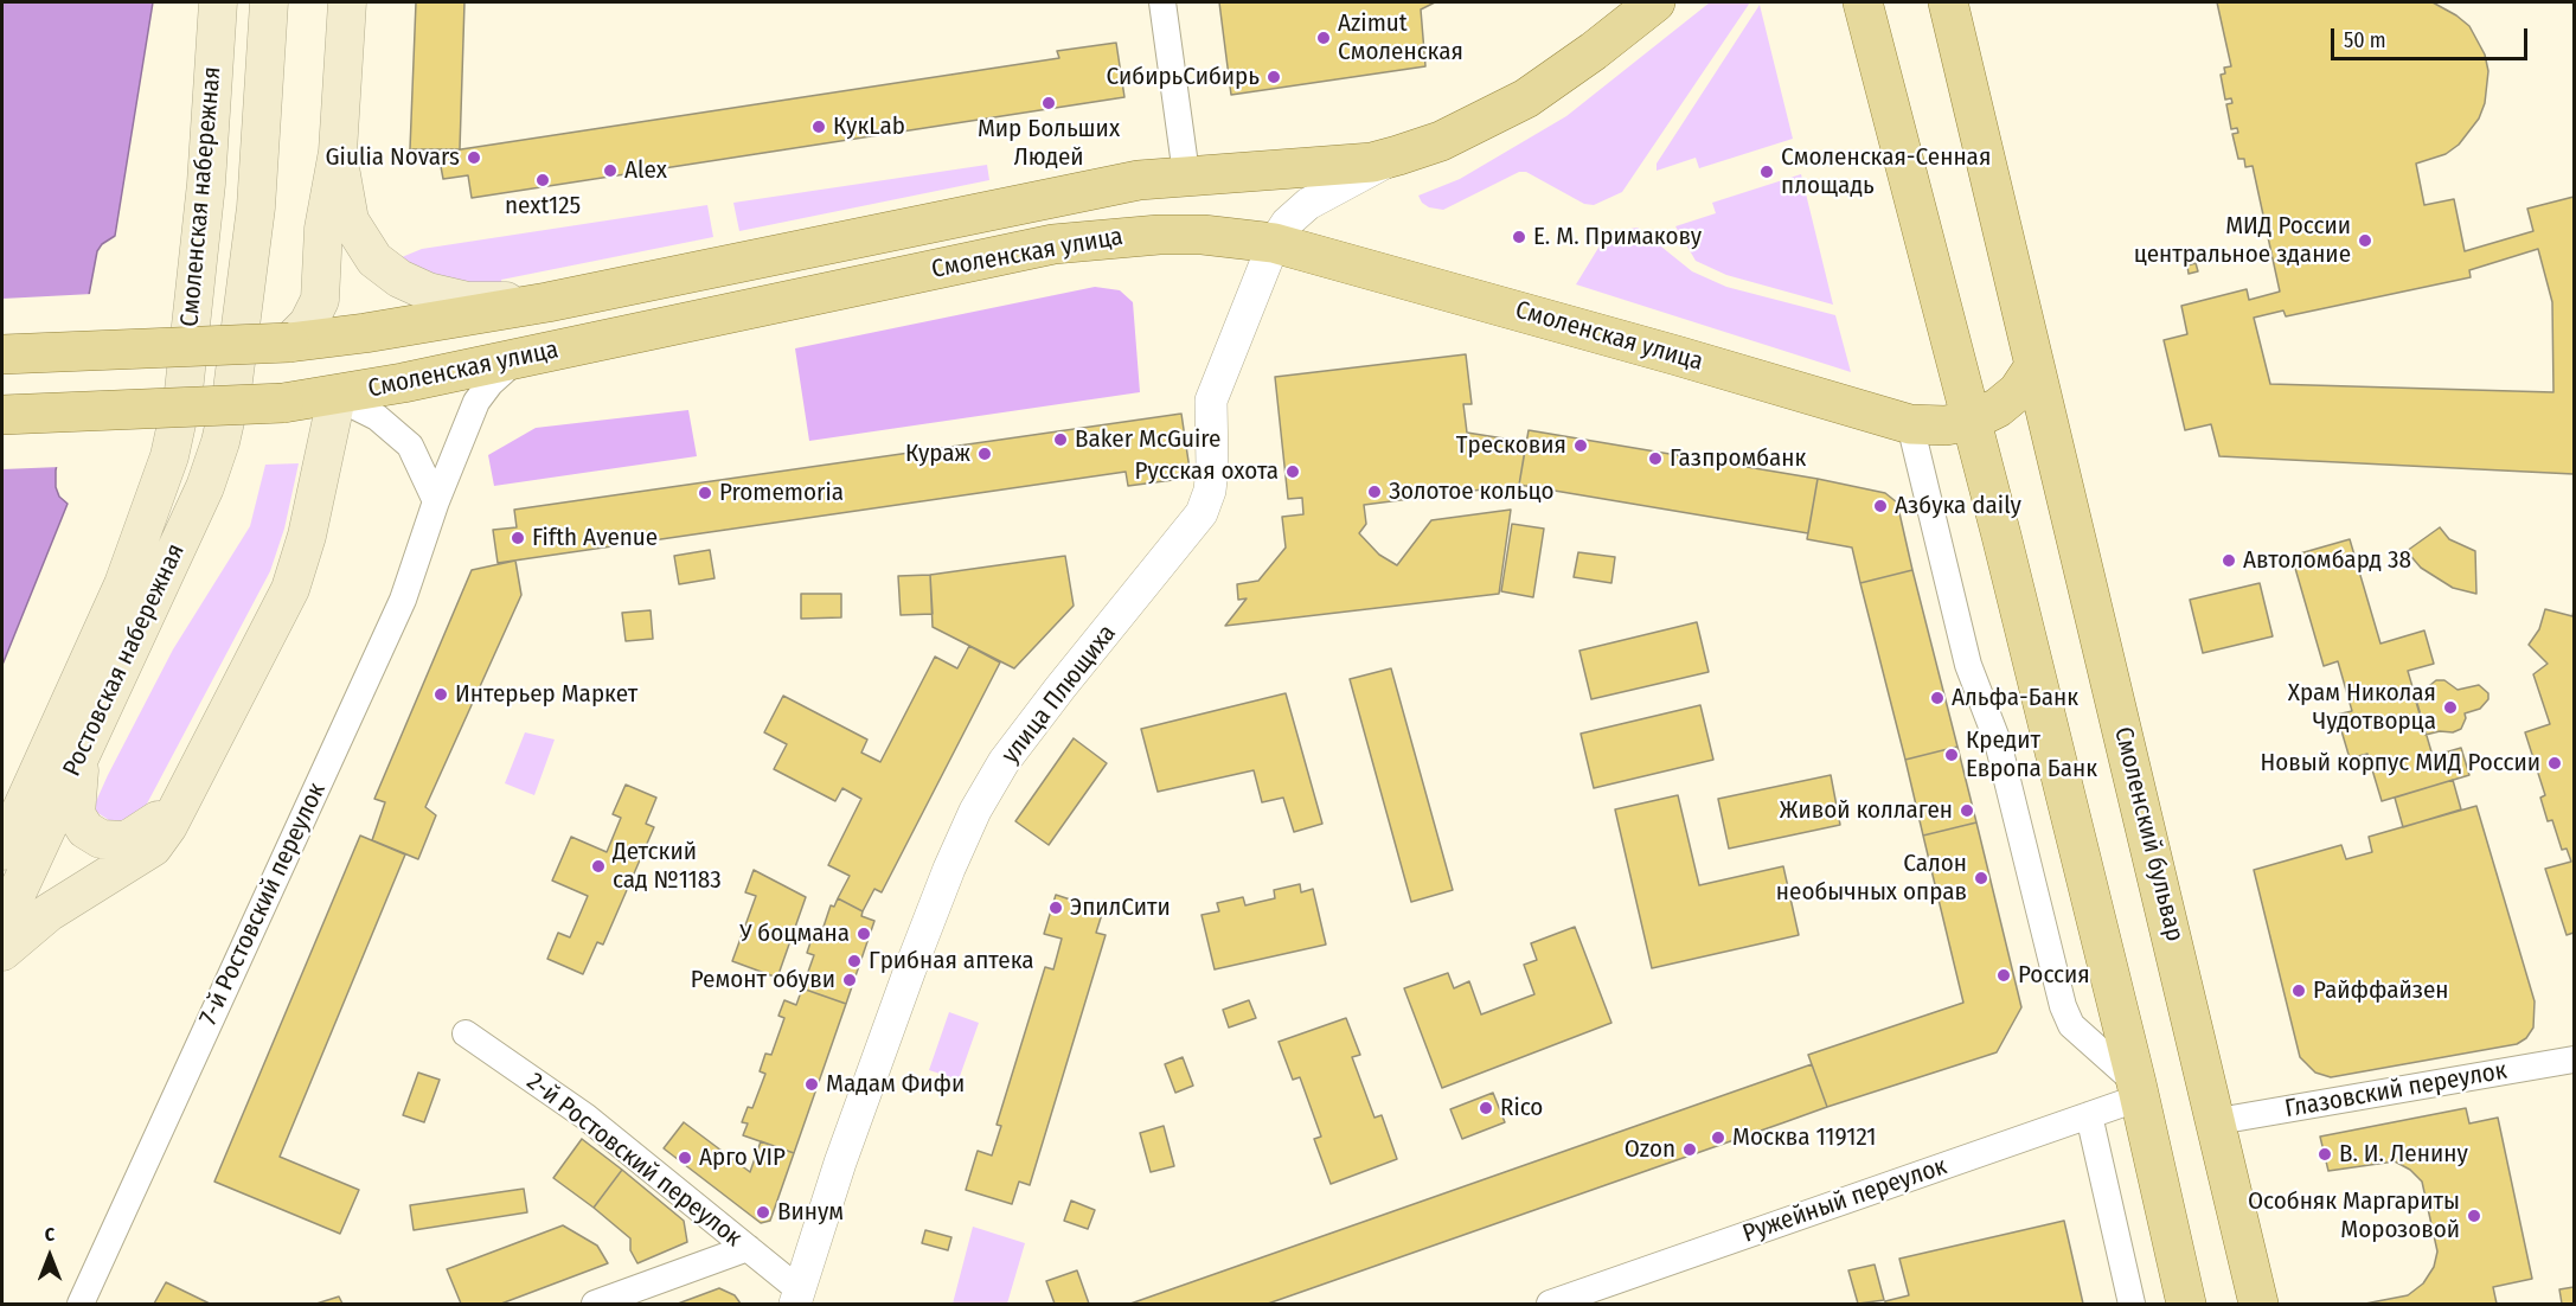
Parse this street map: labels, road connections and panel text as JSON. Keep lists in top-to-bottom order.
{
  "streets": {
    "main road": [
      "Смоленская набережная",
      "Смоленская улица",
      "Ростовская набережная",
      "Смоленский бульвар"
    ],
    "street": [
      "улица Плющиха",
      "7-й Ростовский переулок",
      "Глазовский переулок",
      "2-й Ростовский переулок",
      "Ружейный переулок"
    ]
  },
  "crossings": [
    ["Смоленская набережная", "Ростовская набережная"],
    ["Смоленская улица", "улица Плющиха"],
    ["Смоленская улица", "Смоленский бульвар"],
    ["Смоленская улица", "7-й Ростовский переулок"],
    ["улица Плющиха", "2-й Ростовский переулок"],
    ["Смоленский бульвар", "Глазовский переулок"]
  ],
  "places": [
    "Azimut Смоленская",
    "СибирьСибирь",
    "Мир Больших Людей",
    "КукLab",
    "Giulia Novars",
    "Alex",
    "Смоленская-Сенная площадь",
    "next125",
    "Е. М. Примакову",
    "МИД России центральное здание",
    "Baker McGuire",
    "Тресковия",
    "Кураж",
    "Газпромбанк",
    "Русская охота",
    "Золотое кольцо",
    "Promemoria",
    "Азбука daily",
    "Fifth Avenue",
    "Автоломбард 38",
    "Интерьер Маркет",
    "Альфа-Банк",
    "Храм Николая Чудотворца",
    "Кредит Европа Банк",
    "Новый корпус МИД России",
    "Живой коллаген",
    "Детский сад №1183",
    "Салон необычных оправ",
    "ЭпилСити",
    "У боцмана",
    "Грибная аптека",
    "Россия",
    "Ремонт обуви",
    "Райффайзен",
    "Мадам Фифи",
    "Rico",
    "Москва 119121",
    "Ozon",
    "В. И. Ленину",
    "Арго VIP",
    "Винум",
    "Особняк Маргариты Морозовой"
  ],
  "scale_bar": "50 m",
  "north": "top"
}
